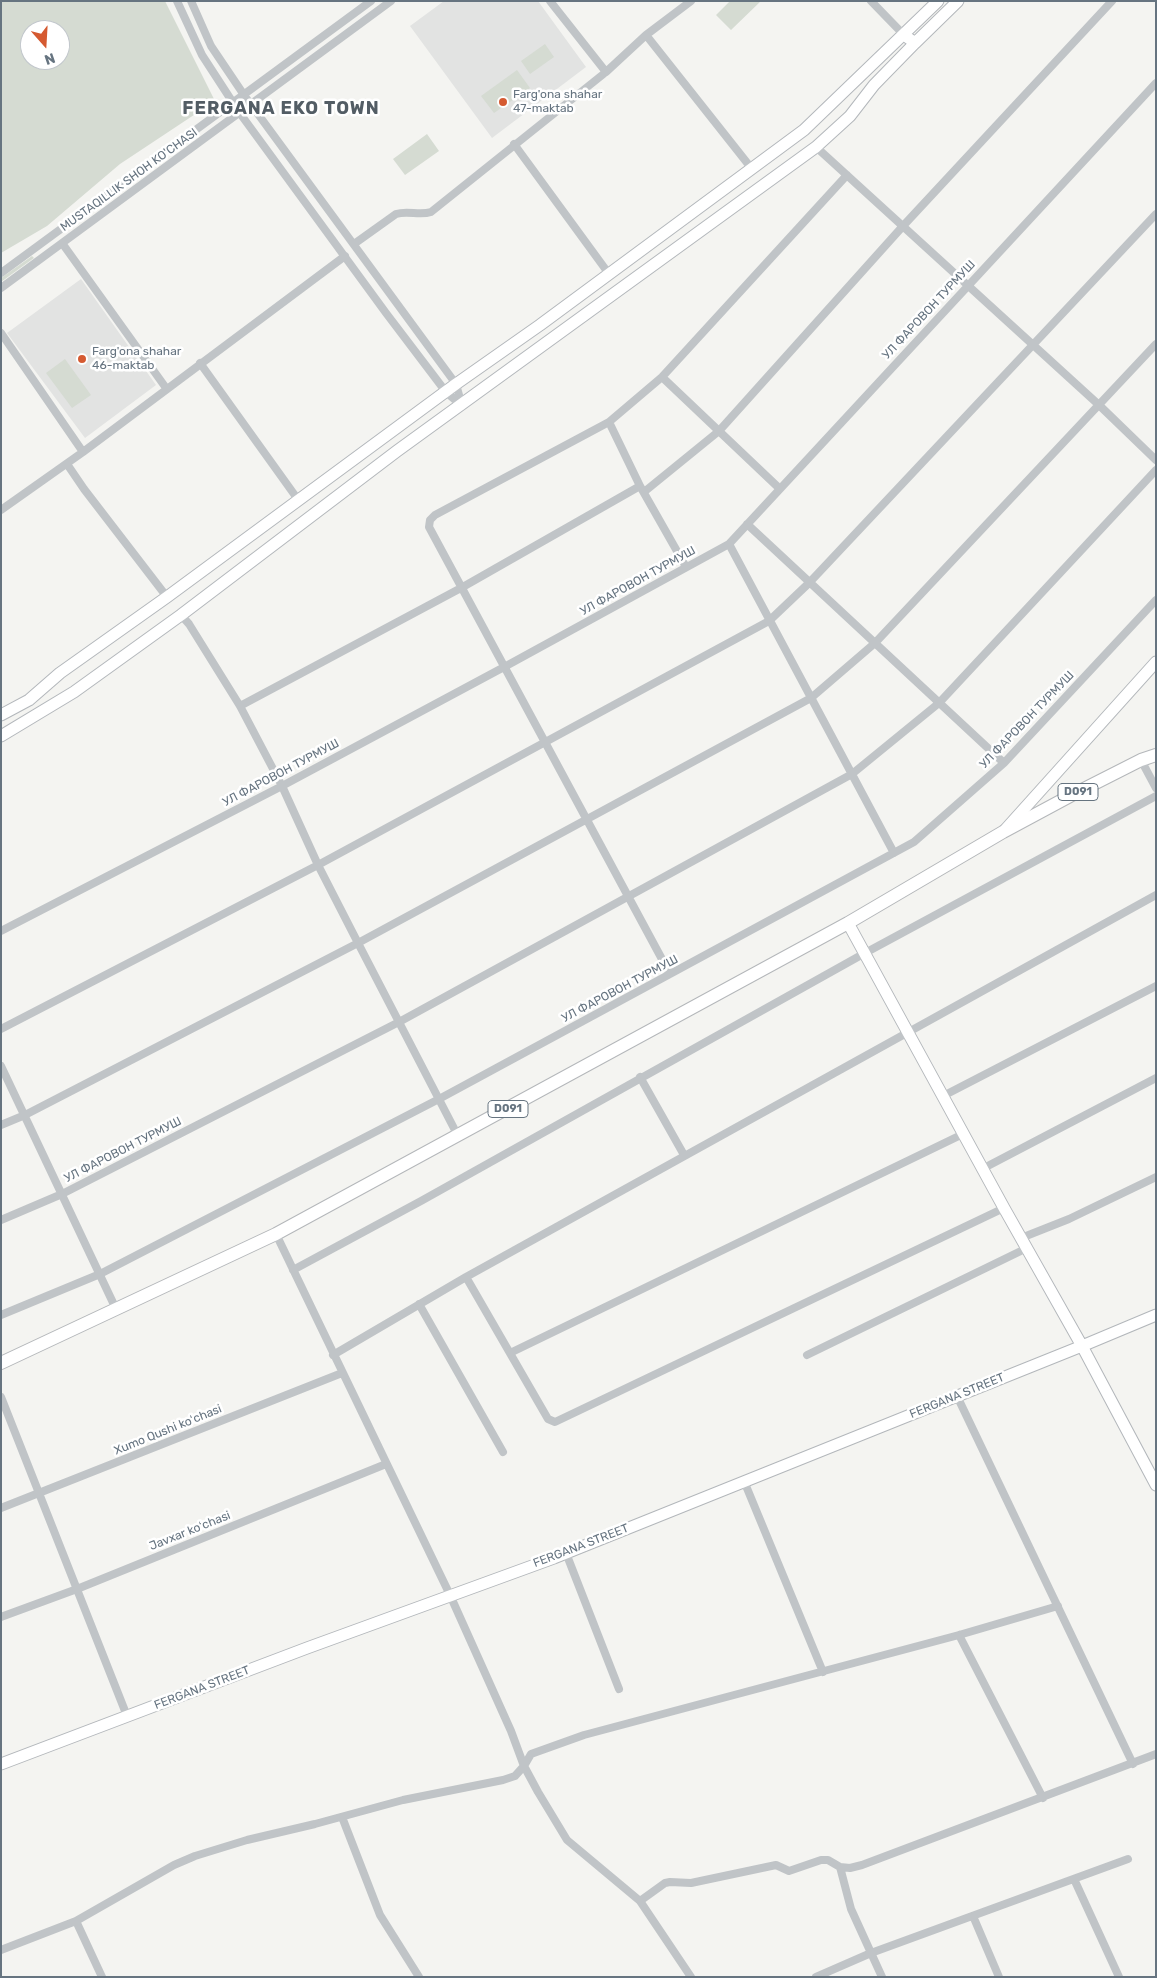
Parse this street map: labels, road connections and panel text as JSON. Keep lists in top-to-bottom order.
{
  "streets": {
    "main road": ["D091"],
    "street": [
      "MUSTAQILLIK SHOH KO'CHASI",
      "УЛ ФАРОВОН ТУРМУШ",
      "FERGANA STREET",
      "Xumo Qushi koʻchasi",
      "Javxar koʻchasi"
    ]
  },
  "districts": ["FERGANA EKO TOWN"],
  "places": ["Farg'ona shahar 47-maktab", "Farg'ona shahar 46-maktab"],
  "north": "bottom"
}
